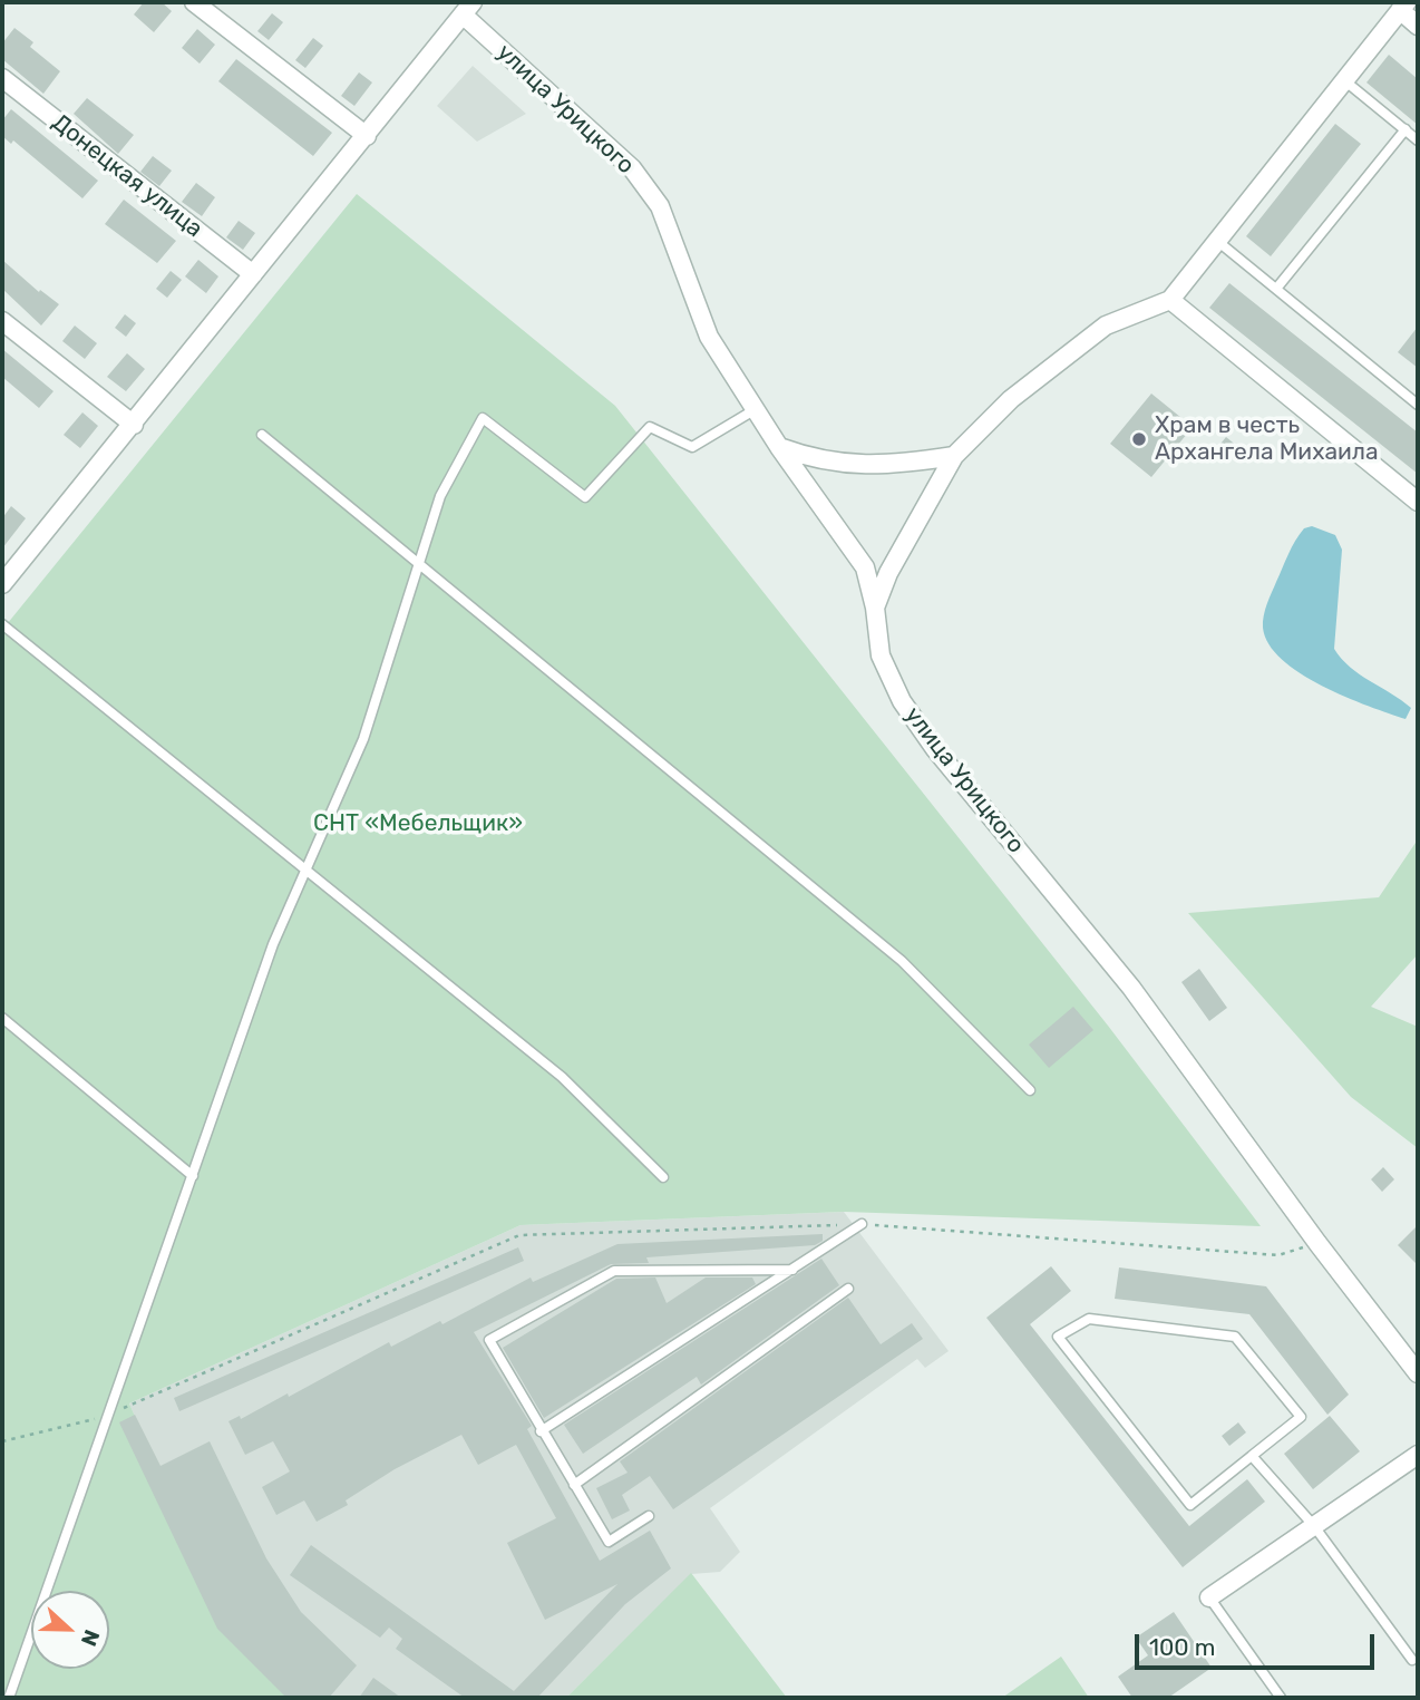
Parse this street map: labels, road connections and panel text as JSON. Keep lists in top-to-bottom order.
{
  "streets": {
    "street": ["улица Урицкого", "Донецкая улица"]
  },
  "parks": ["СНТ «Мебельщик»"],
  "places": ["Храм в честь Архангела Михаила"],
  "scale_bar": "100 m",
  "north": "right"
}
